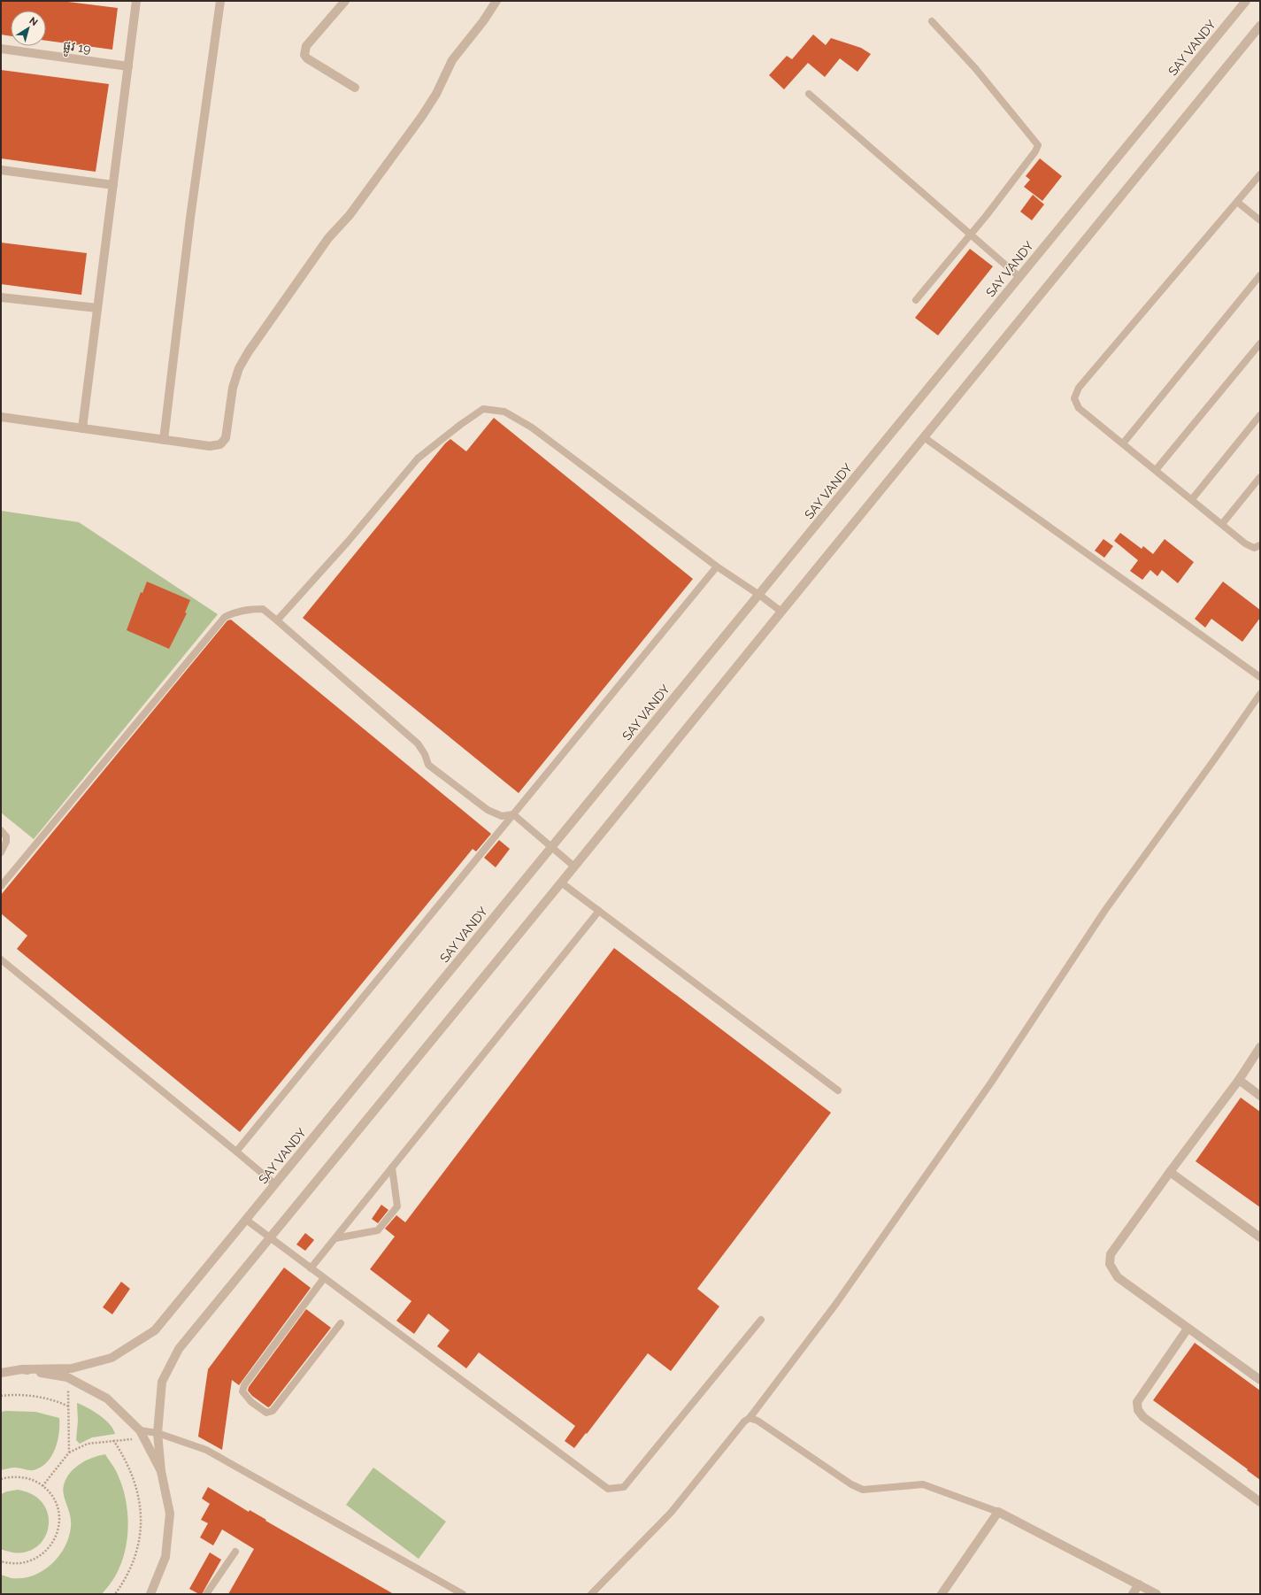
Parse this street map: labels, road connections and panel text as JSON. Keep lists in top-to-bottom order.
{
  "streets": {
    "street": ["ផ្លូវ 19", "SAY VANDY"]
  },
  "north": "top right"
}
